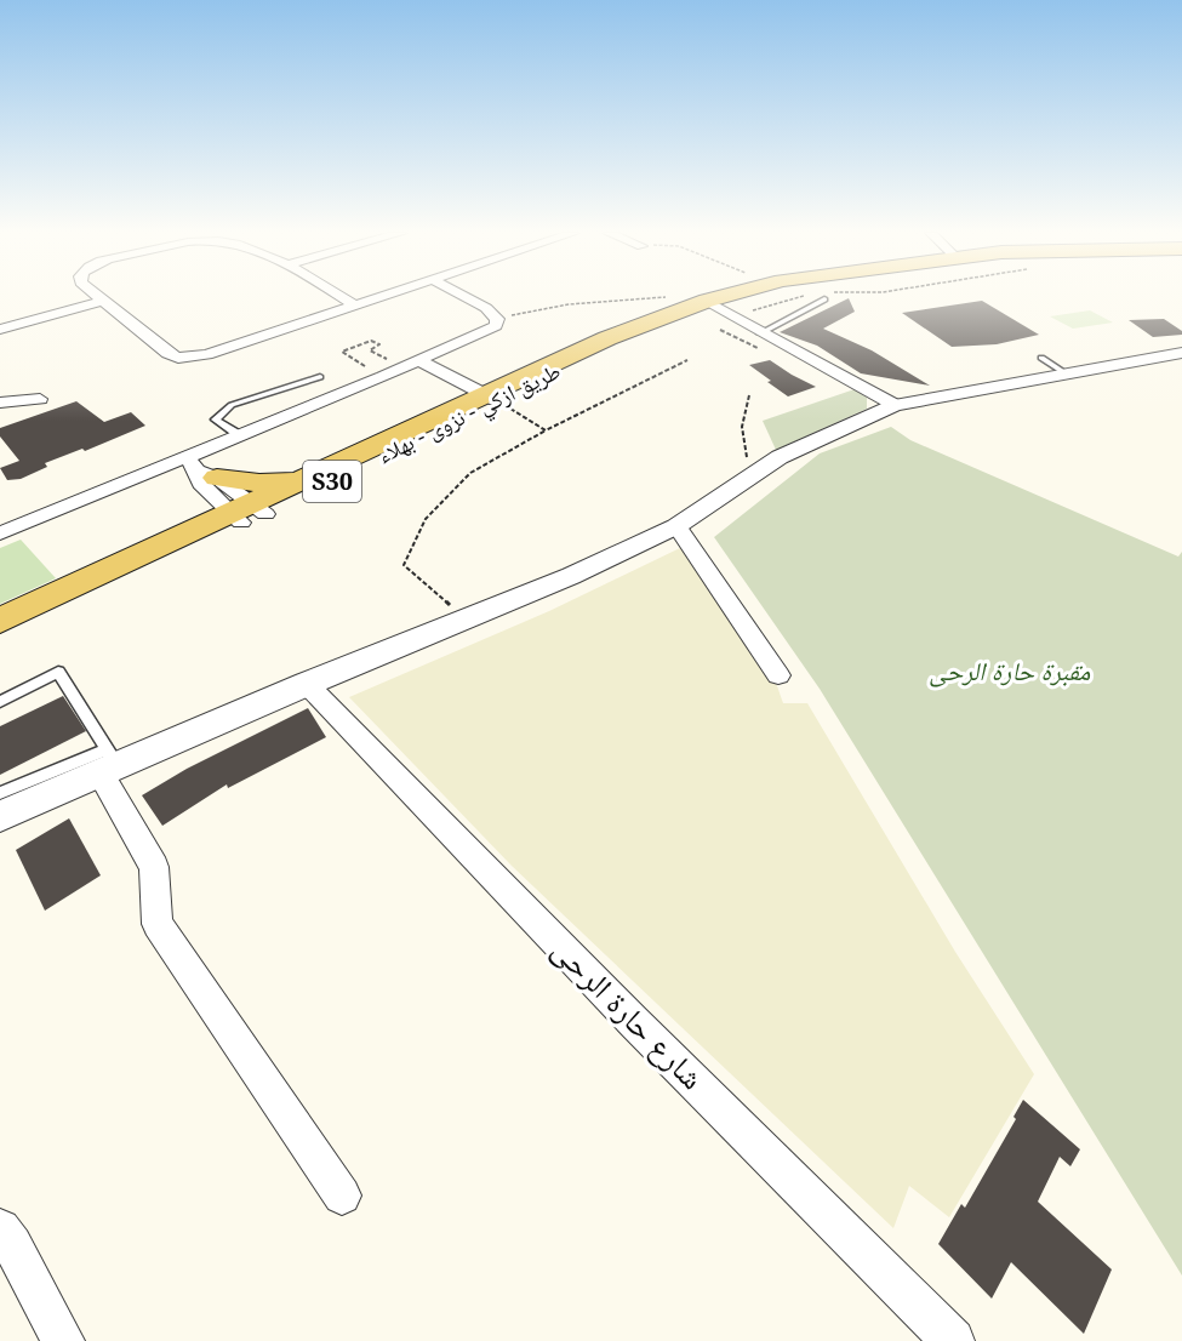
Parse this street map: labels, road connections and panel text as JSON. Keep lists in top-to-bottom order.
{
  "streets": {
    "main road": ["طريق ازكي - نزوى - بهلاء", "S30"],
    "street": ["شارع حارة الرحى"]
  },
  "parks": ["مقبرة حارة الرحى"]
}
